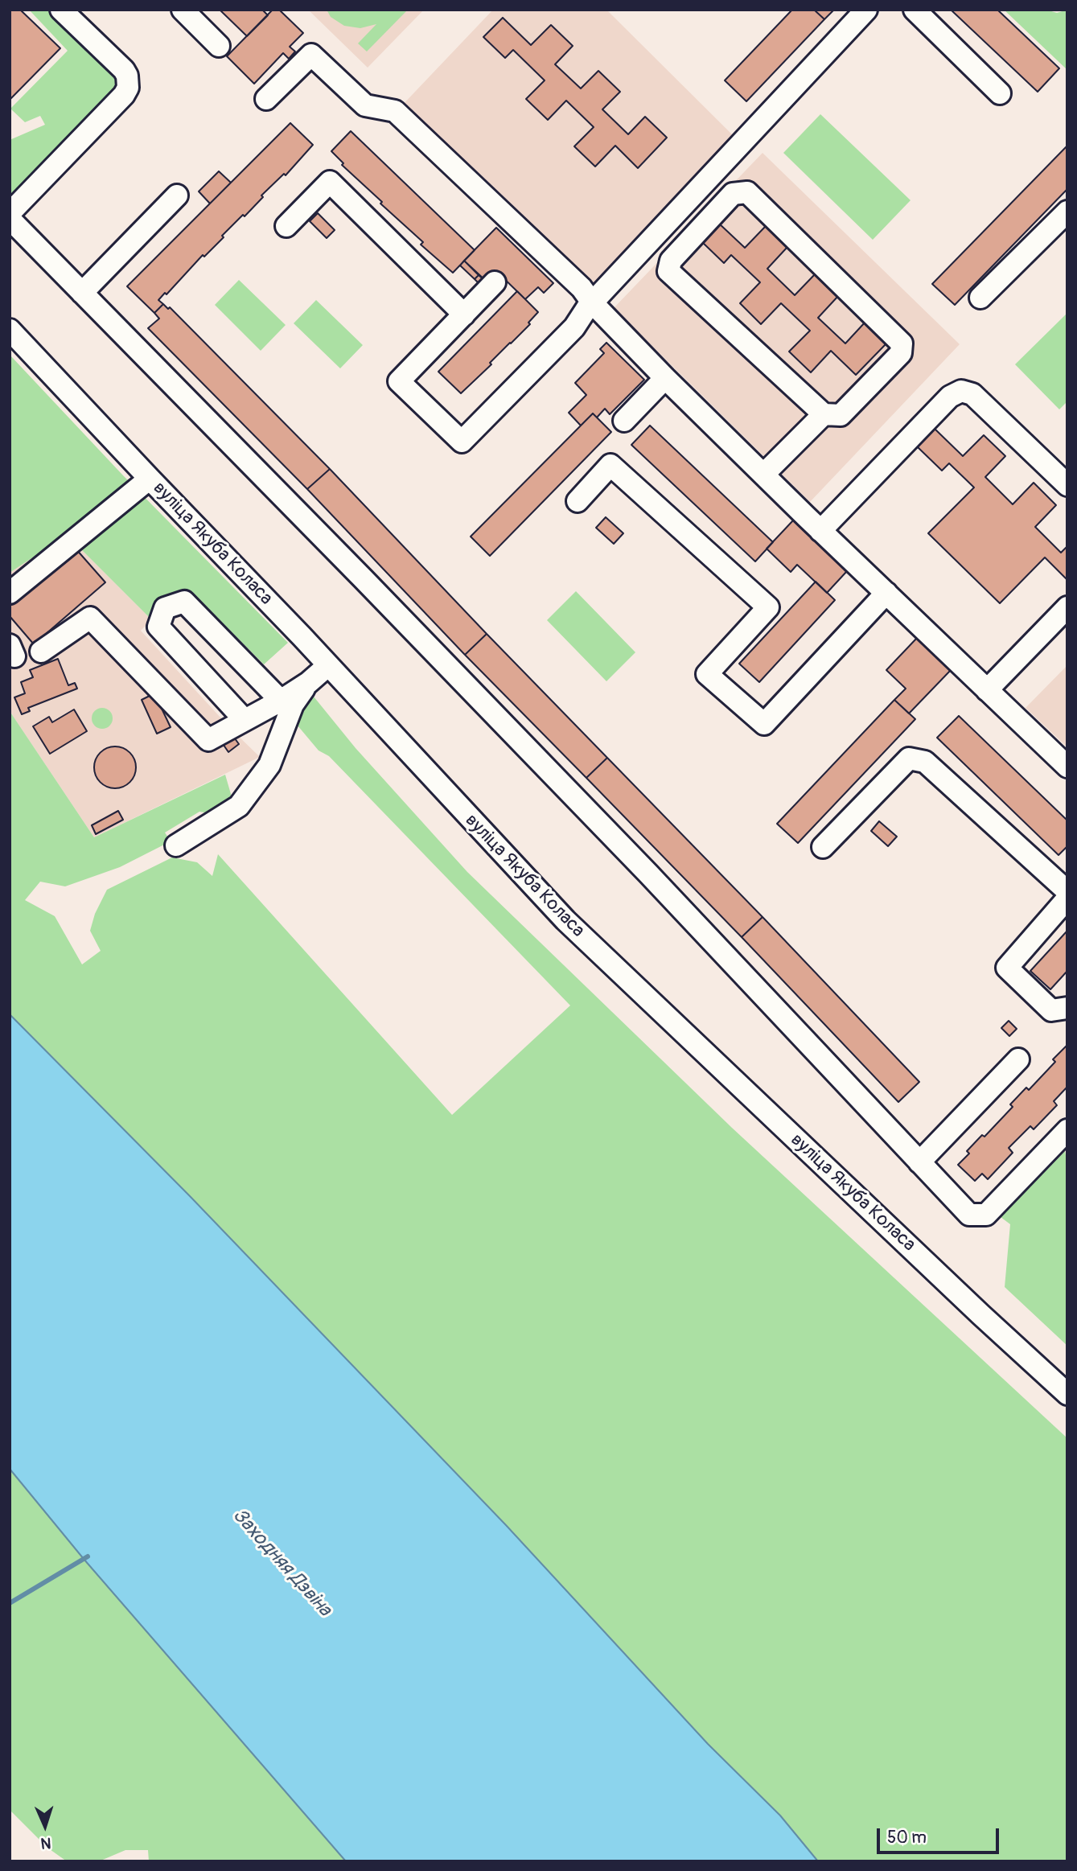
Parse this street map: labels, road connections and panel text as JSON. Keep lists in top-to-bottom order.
{
  "streets": {
    "street": ["вуліца Якуба Коласа"]
  },
  "water": ["Заходняя Дзвіна"],
  "scale_bar": "50 m",
  "north": "bottom"
}
